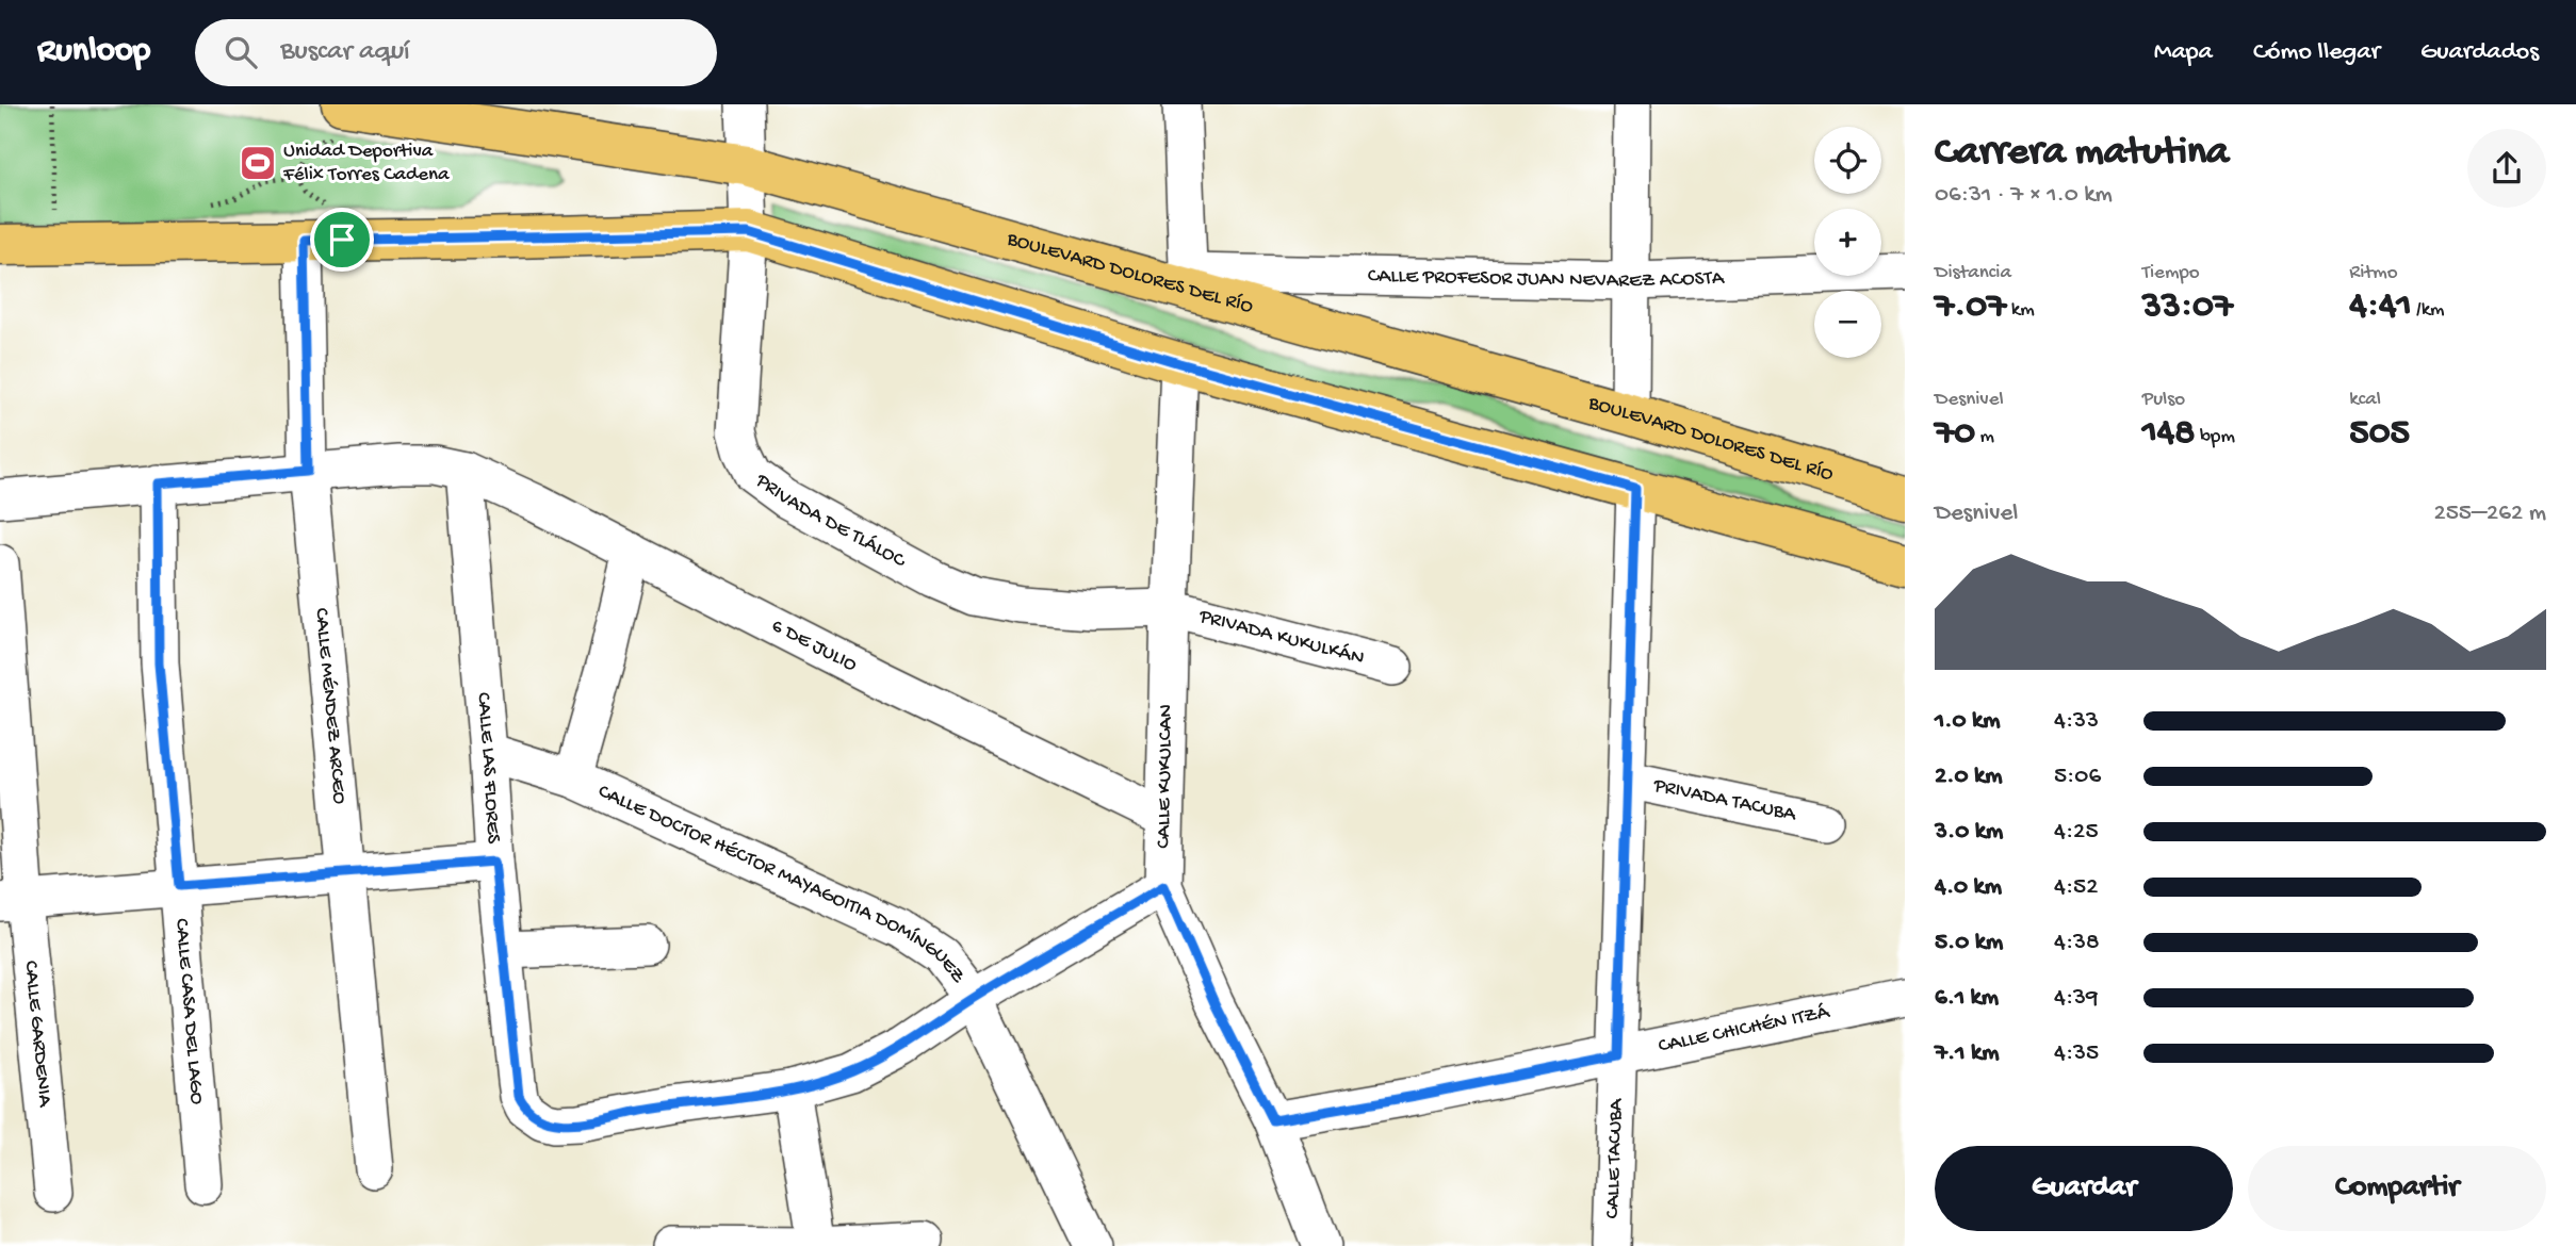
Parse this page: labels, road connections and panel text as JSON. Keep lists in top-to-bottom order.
{
  "streets": {
    "main road": ["BOULEVARD DOLORES DEL RÍO"],
    "street": [
      "CALLE PROFESOR JUAN NEVAREZ ACOSTA",
      "PRIVADA DE TLÁLOC",
      "PRIVADA KUKULKÁN",
      "6 DE JULIO",
      "CALLE MÉNDEZ ARCEO",
      "CALLE LAS FLORES",
      "CALLE KUKULCAN",
      "PRIVADA TACUBA",
      "CALLE DOCTOR HÉCTOR MAYAGOITIA DOMÍNGUEZ",
      "CALLE CASA DEL LAGO",
      "CALLE CHICHÉN ITZÁ",
      "CALLE GARDENIA",
      "CALLE TACUBA"
    ]
  },
  "crossings": [
    ["BOULEVARD DOLORES DEL RÍO", "CALLE PROFESOR JUAN NEVAREZ ACOSTA"],
    ["BOULEVARD DOLORES DEL RÍO", "PRIVADA DE TLÁLOC"],
    ["PRIVADA DE TLÁLOC", "PRIVADA KUKULKÁN"],
    ["PRIVADA DE TLÁLOC", "CALLE KUKULCAN"],
    ["PRIVADA KUKULKÁN", "CALLE KUKULCAN"],
    ["6 DE JULIO", "CALLE MÉNDEZ ARCEO"],
    ["6 DE JULIO", "CALLE LAS FLORES"],
    ["6 DE JULIO", "CALLE KUKULCAN"],
    ["6 DE JULIO", "CALLE CASA DEL LAGO"],
    ["CALLE LAS FLORES", "CALLE DOCTOR HÉCTOR MAYAGOITIA DOMÍNGUEZ"],
    ["CALLE KUKULCAN", "CALLE CHICHÉN ITZÁ"],
    ["PRIVADA TACUBA", "CALLE TACUBA"],
    ["CALLE CHICHÉN ITZÁ", "CALLE TACUBA"]
  ],
  "places": {
    "sports": ["Unidad Deportiva Félix Torres Cadena"]
  },
  "page": {
    "header": "Runloop",
    "search": "Buscar aquí",
    "nav": ["Mapa", "Cómo llegar", "Guardados"],
    "heading": ["Carrera matutina", "06:31 · 7 × 1.0 km"],
    "map_buttons": ["+", "−"],
    "stats": [
      ["Distancia", "7.07 km"],
      ["Tiempo", "33:07"],
      ["Ritmo", "4:41 /km"],
      ["Desnivel", "70 m"],
      ["Pulso", "148 bpm"],
      ["kcal", "505"]
    ],
    "chart": ["Desnivel", "255–262 m"],
    "list": [
      {
        "name": "1.0 km",
        "note": "4:33"
      },
      {
        "name": "2.0 km",
        "note": "5:06"
      },
      {
        "name": "3.0 km",
        "note": "4:25"
      },
      {
        "name": "4.0 km",
        "note": "4:52"
      },
      {
        "name": "5.0 km",
        "note": "4:38"
      },
      {
        "name": "6.1 km",
        "note": "4:39"
      },
      {
        "name": "7.1 km",
        "note": "4:35"
      }
    ],
    "buttons": ["Guardar", "Compartir"]
  }
}
